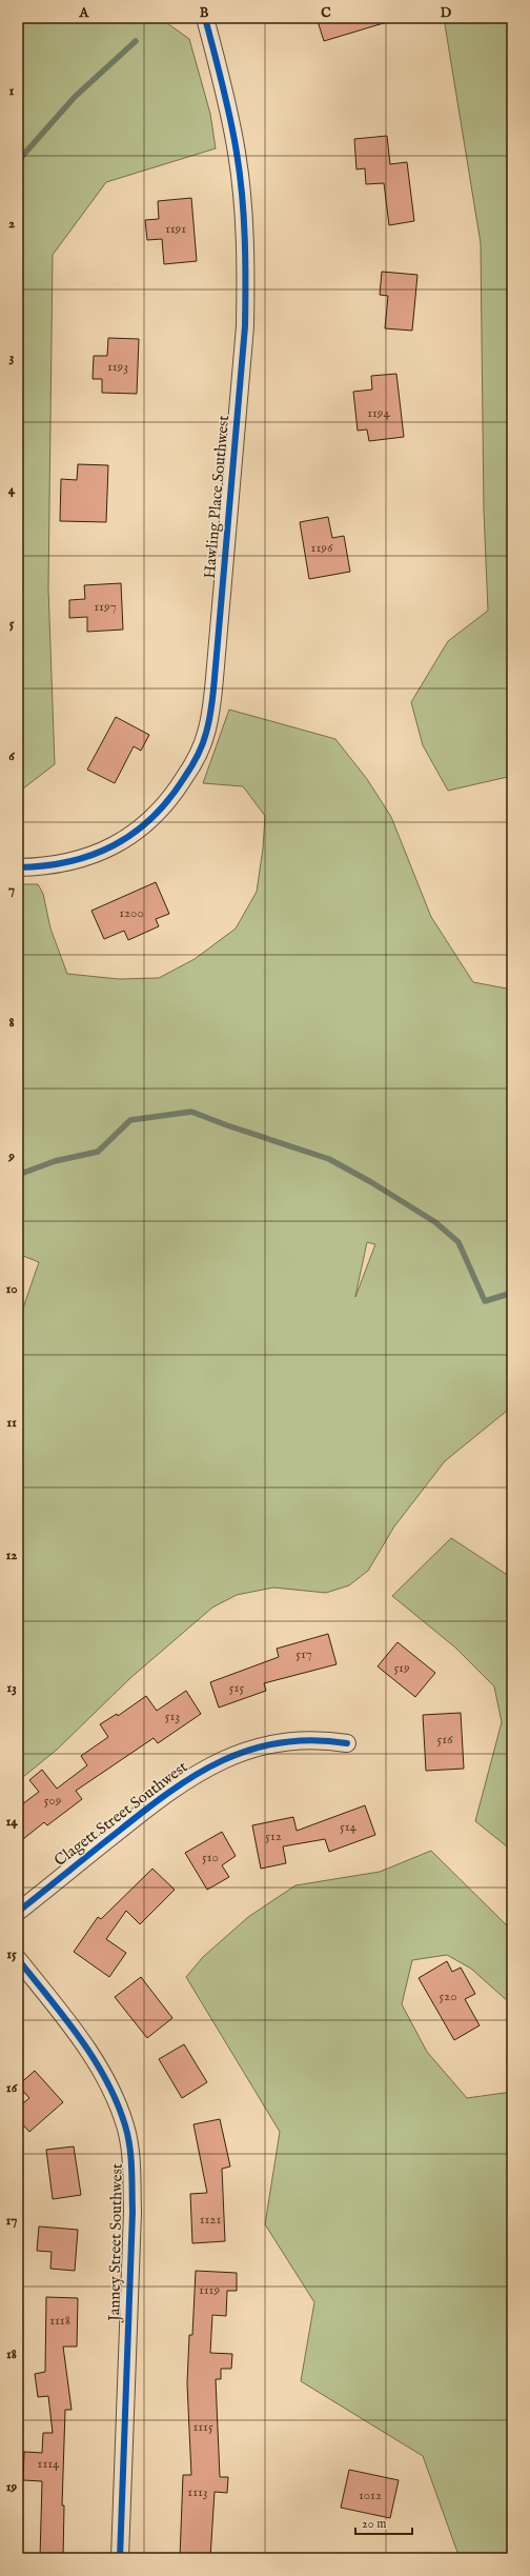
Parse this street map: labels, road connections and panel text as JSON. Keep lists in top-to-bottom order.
{
  "streets": {
    "street": ["Hawling Place Southwest", "Clagett Street Southwest", "Janney Street Southwest"]
  },
  "house_numbers": [
    "1191",
    "1193",
    "1194",
    "1196",
    "1197",
    "1200",
    "517",
    "519",
    "515",
    "513",
    "516",
    "509",
    "514",
    "512",
    "510",
    "520",
    "1121",
    "1119",
    "1118",
    "1115",
    "1114",
    "1113",
    "1012"
  ],
  "scale_bar": "20 m",
  "grid": {
    "columns": [
      "A",
      "B",
      "C",
      "D"
    ],
    "rows": [
      "1",
      "2",
      "3",
      "4",
      "5",
      "6",
      "7",
      "8",
      "9",
      "10",
      "11",
      "12",
      "13",
      "14",
      "15",
      "16",
      "17",
      "18",
      "19"
    ]
  }
}
